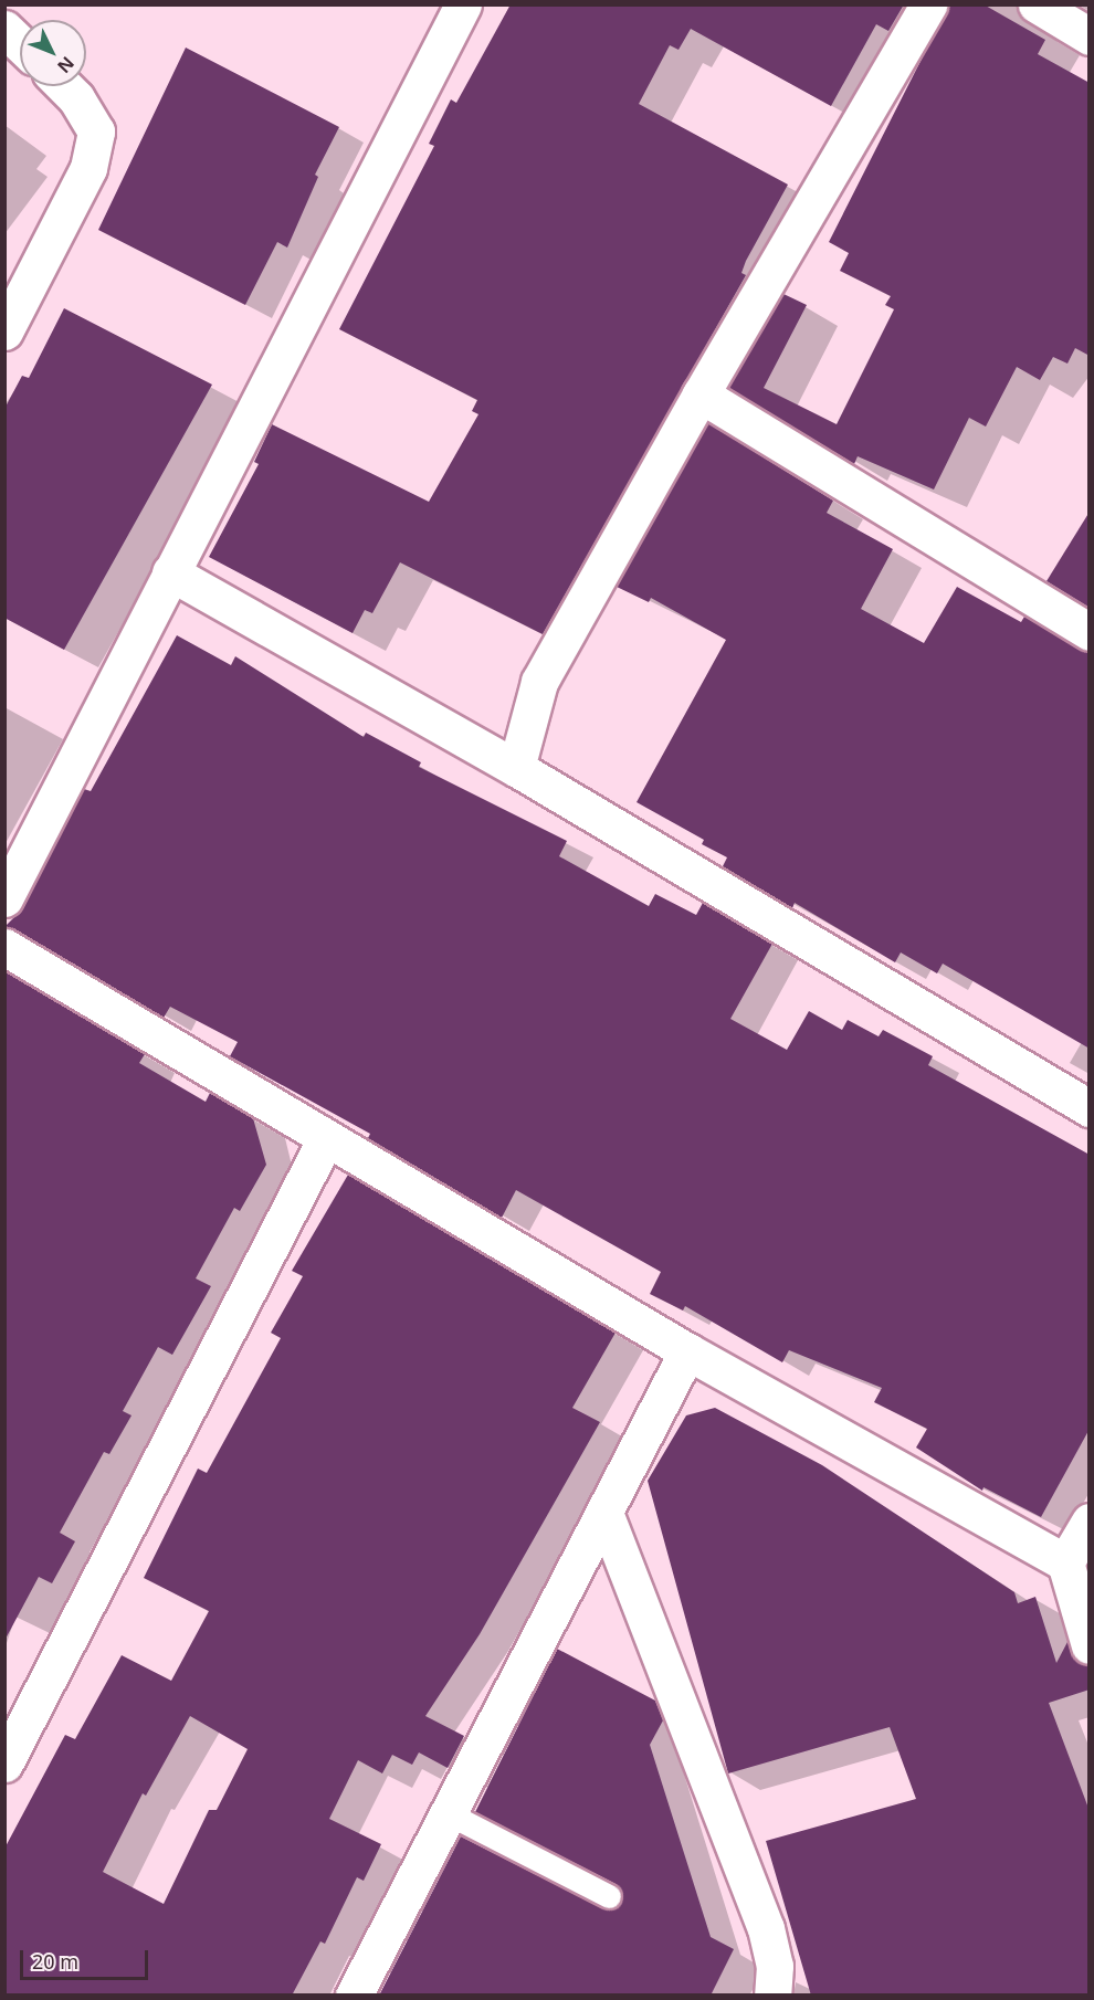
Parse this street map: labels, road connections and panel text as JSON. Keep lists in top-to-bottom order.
{
  "scale_bar": "20 m",
  "north": "bottom right"
}
